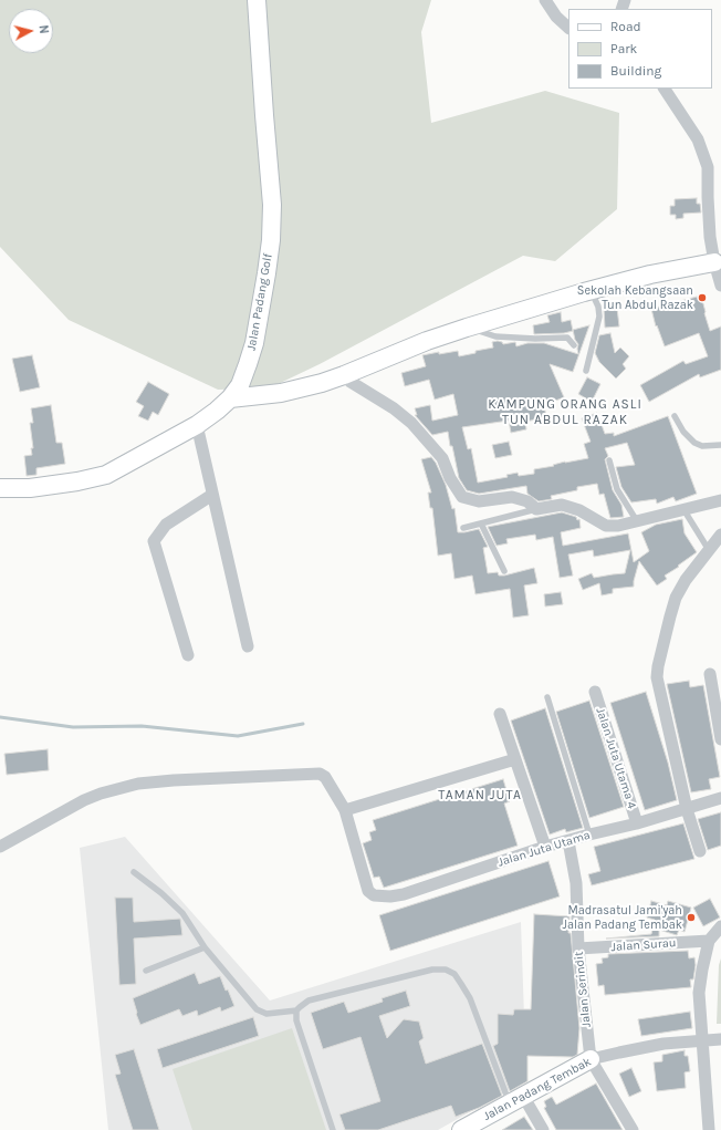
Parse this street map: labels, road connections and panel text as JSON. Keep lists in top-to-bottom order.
{
  "streets": {
    "street": [
      "Jalan Padang Golf",
      "Jalan Juta Utama 4",
      "Jalan Juta Utama",
      "Jalan Surau",
      "Jalan Serindit",
      "Jalan Padang Tembak"
    ]
  },
  "crossings": [
    ["Jalan Juta Utama 4", "Jalan Juta Utama"],
    ["Jalan Juta Utama", "Jalan Serindit"],
    ["Jalan Surau", "Jalan Serindit"],
    ["Jalan Serindit", "Jalan Padang Tembak"]
  ],
  "districts": ["KAMPUNG ORANG ASLI TUN ABDUL RAZAK", "TAMAN JUTA"],
  "places": ["Sekolah Kebangsaan Tun Abdul Razak", "Madrasatul Jami'yah Jalan Padang Tembak"],
  "legend": ["Road", "Park", "Building"],
  "north": "right"
}
